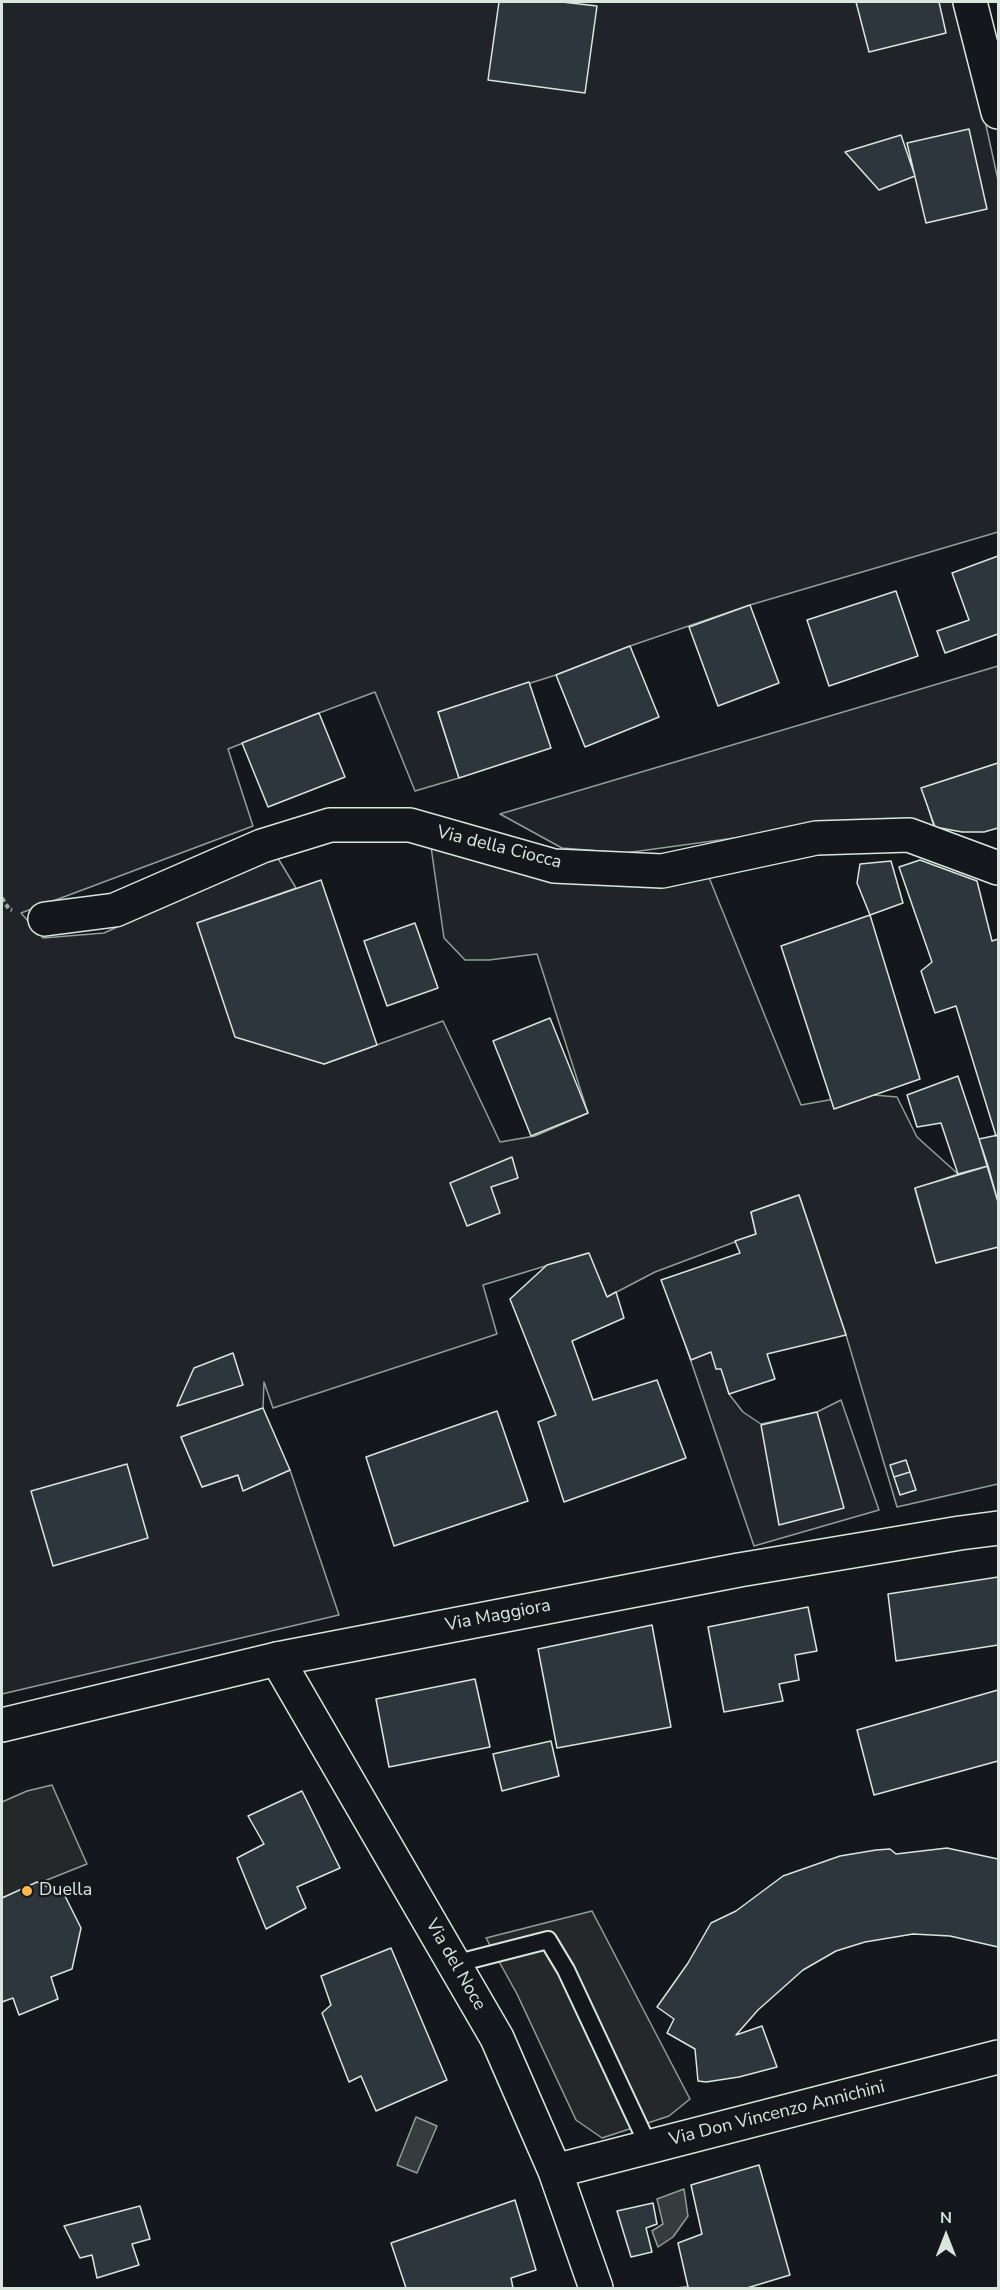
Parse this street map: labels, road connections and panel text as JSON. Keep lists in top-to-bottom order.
{
  "streets": {
    "street": [
      "Via della Ciocca",
      "Via Maggiora",
      "Via del Noce",
      "Via Don Vincenzo Annichini"
    ]
  },
  "crossings": [
    ["Via Maggiora", "Via del Noce"],
    ["Via del Noce", "Via Don Vincenzo Annichini"]
  ],
  "places": ["Duella"],
  "north": "top"
}
